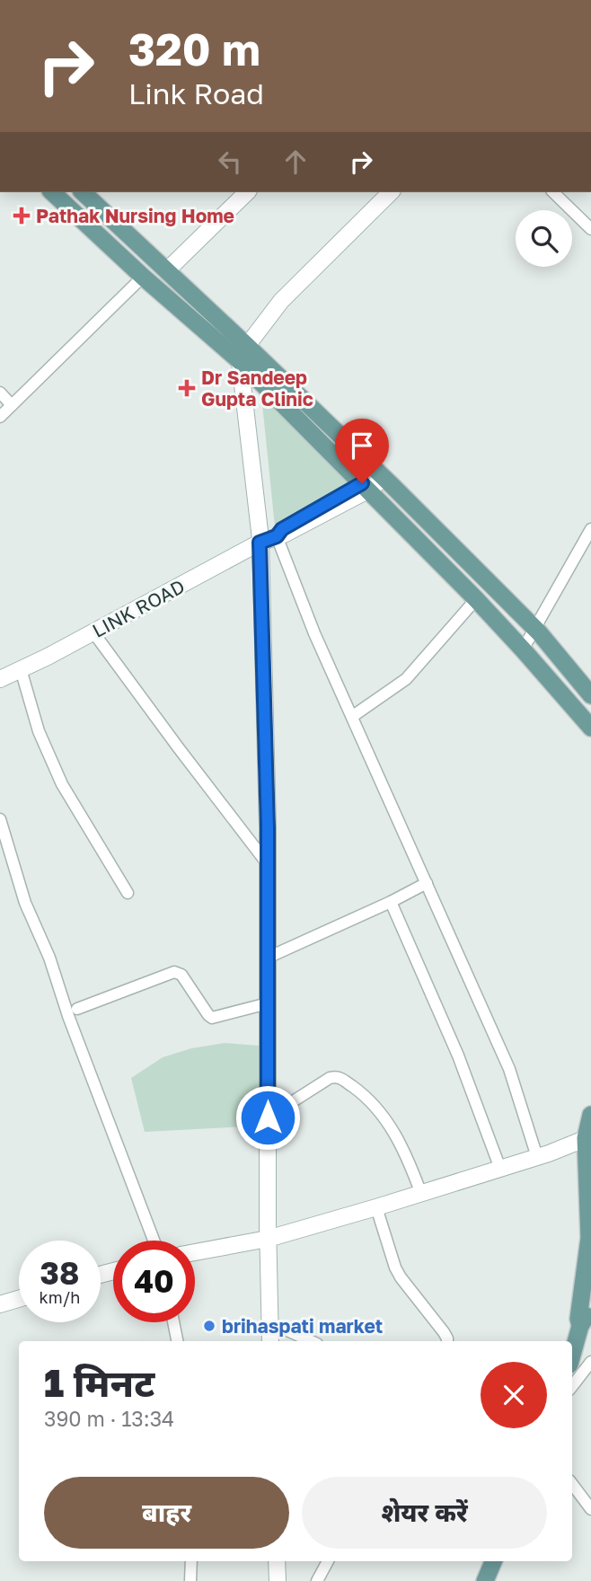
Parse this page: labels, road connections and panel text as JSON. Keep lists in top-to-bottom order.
{
  "streets": {
    "street": ["LINK ROAD"]
  },
  "places": {
    "health": ["Pathak Nursing Home", "Dr Sandeep Gupta Clinic"],
    "other": ["brihaspati market"]
  },
  "page": {
    "turn": ["320 m", "Link Road"],
    "speed": "38 km/h",
    "limit": "40",
    "heading": ["1 मिनट", "390 m · 13:34"],
    "buttons": ["बाहर", "शेयर करें"]
  }
}
